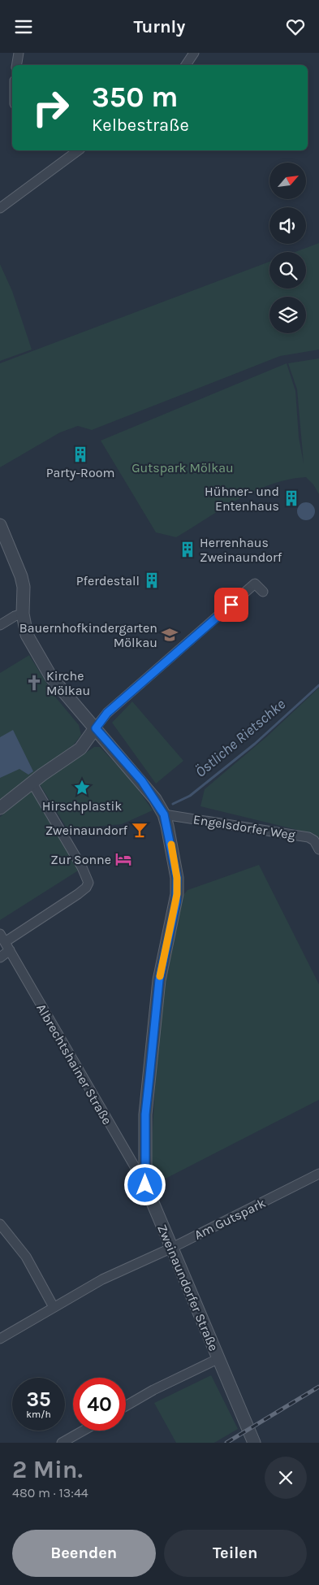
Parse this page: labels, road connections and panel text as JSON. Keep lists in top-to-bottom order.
{
  "streets": {
    "street": [
      "Engelsdorfer Weg",
      "Albrechtshainer Straße",
      "Am Gutspark",
      "Zweinaundorfer Straße"
    ]
  },
  "crossings": [
    ["Engelsdorfer Weg", "Zweinaundorfer Straße"],
    ["Albrechtshainer Straße", "Zweinaundorfer Straße"],
    ["Am Gutspark", "Zweinaundorfer Straße"]
  ],
  "water": ["Östliche Rietschke"],
  "parks": ["Gutspark Mölkau"],
  "places": {
    "building": [
      "Party-Room",
      "Hühner- und Entenhaus",
      "Herrenhaus Zweinaundorf",
      "Pferdestall"
    ],
    "school or university": ["Bauernhofkindergarten Mölkau"],
    "church": ["Kirche Mölkau"],
    "place": ["Hirschplastik"],
    "bar": ["Zweinaundorf"],
    "hotel": ["Zur Sonne"]
  },
  "north": "top right",
  "page": {
    "header": "Turnly",
    "turn": ["350 m", "Kelbestraße"],
    "speed": "35 km/h",
    "limit": "40",
    "heading": ["2 Min.", "480 m · 13:44"],
    "buttons": ["Beenden", "Teilen"]
  }
}
